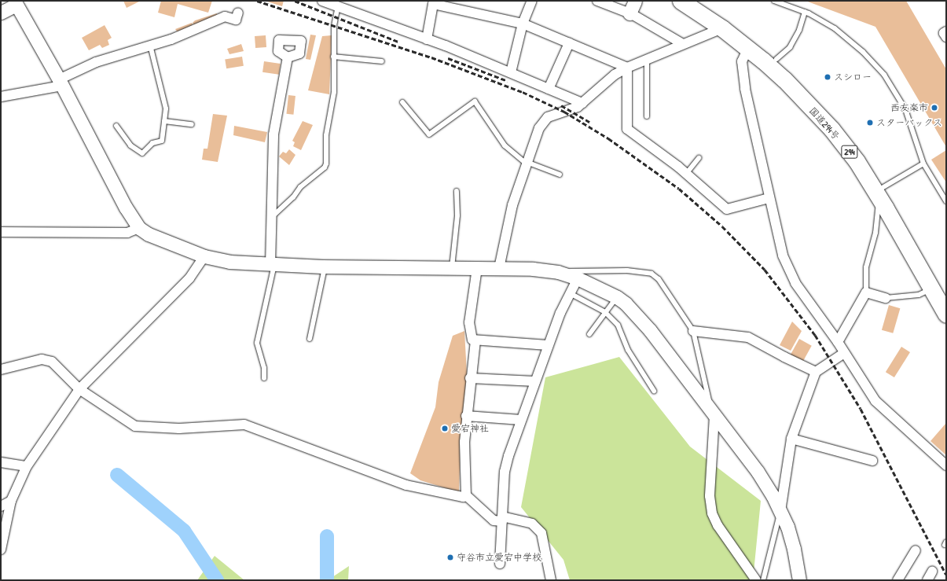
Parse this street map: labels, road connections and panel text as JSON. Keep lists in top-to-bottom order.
{
  "streets": {
    "highway": ["国道294号", "294"]
  },
  "places": [
    "スシロー",
    "西友楽市",
    "スターバックス",
    "愛宕神社",
    "守谷市立愛宕中学校"
  ]
}
